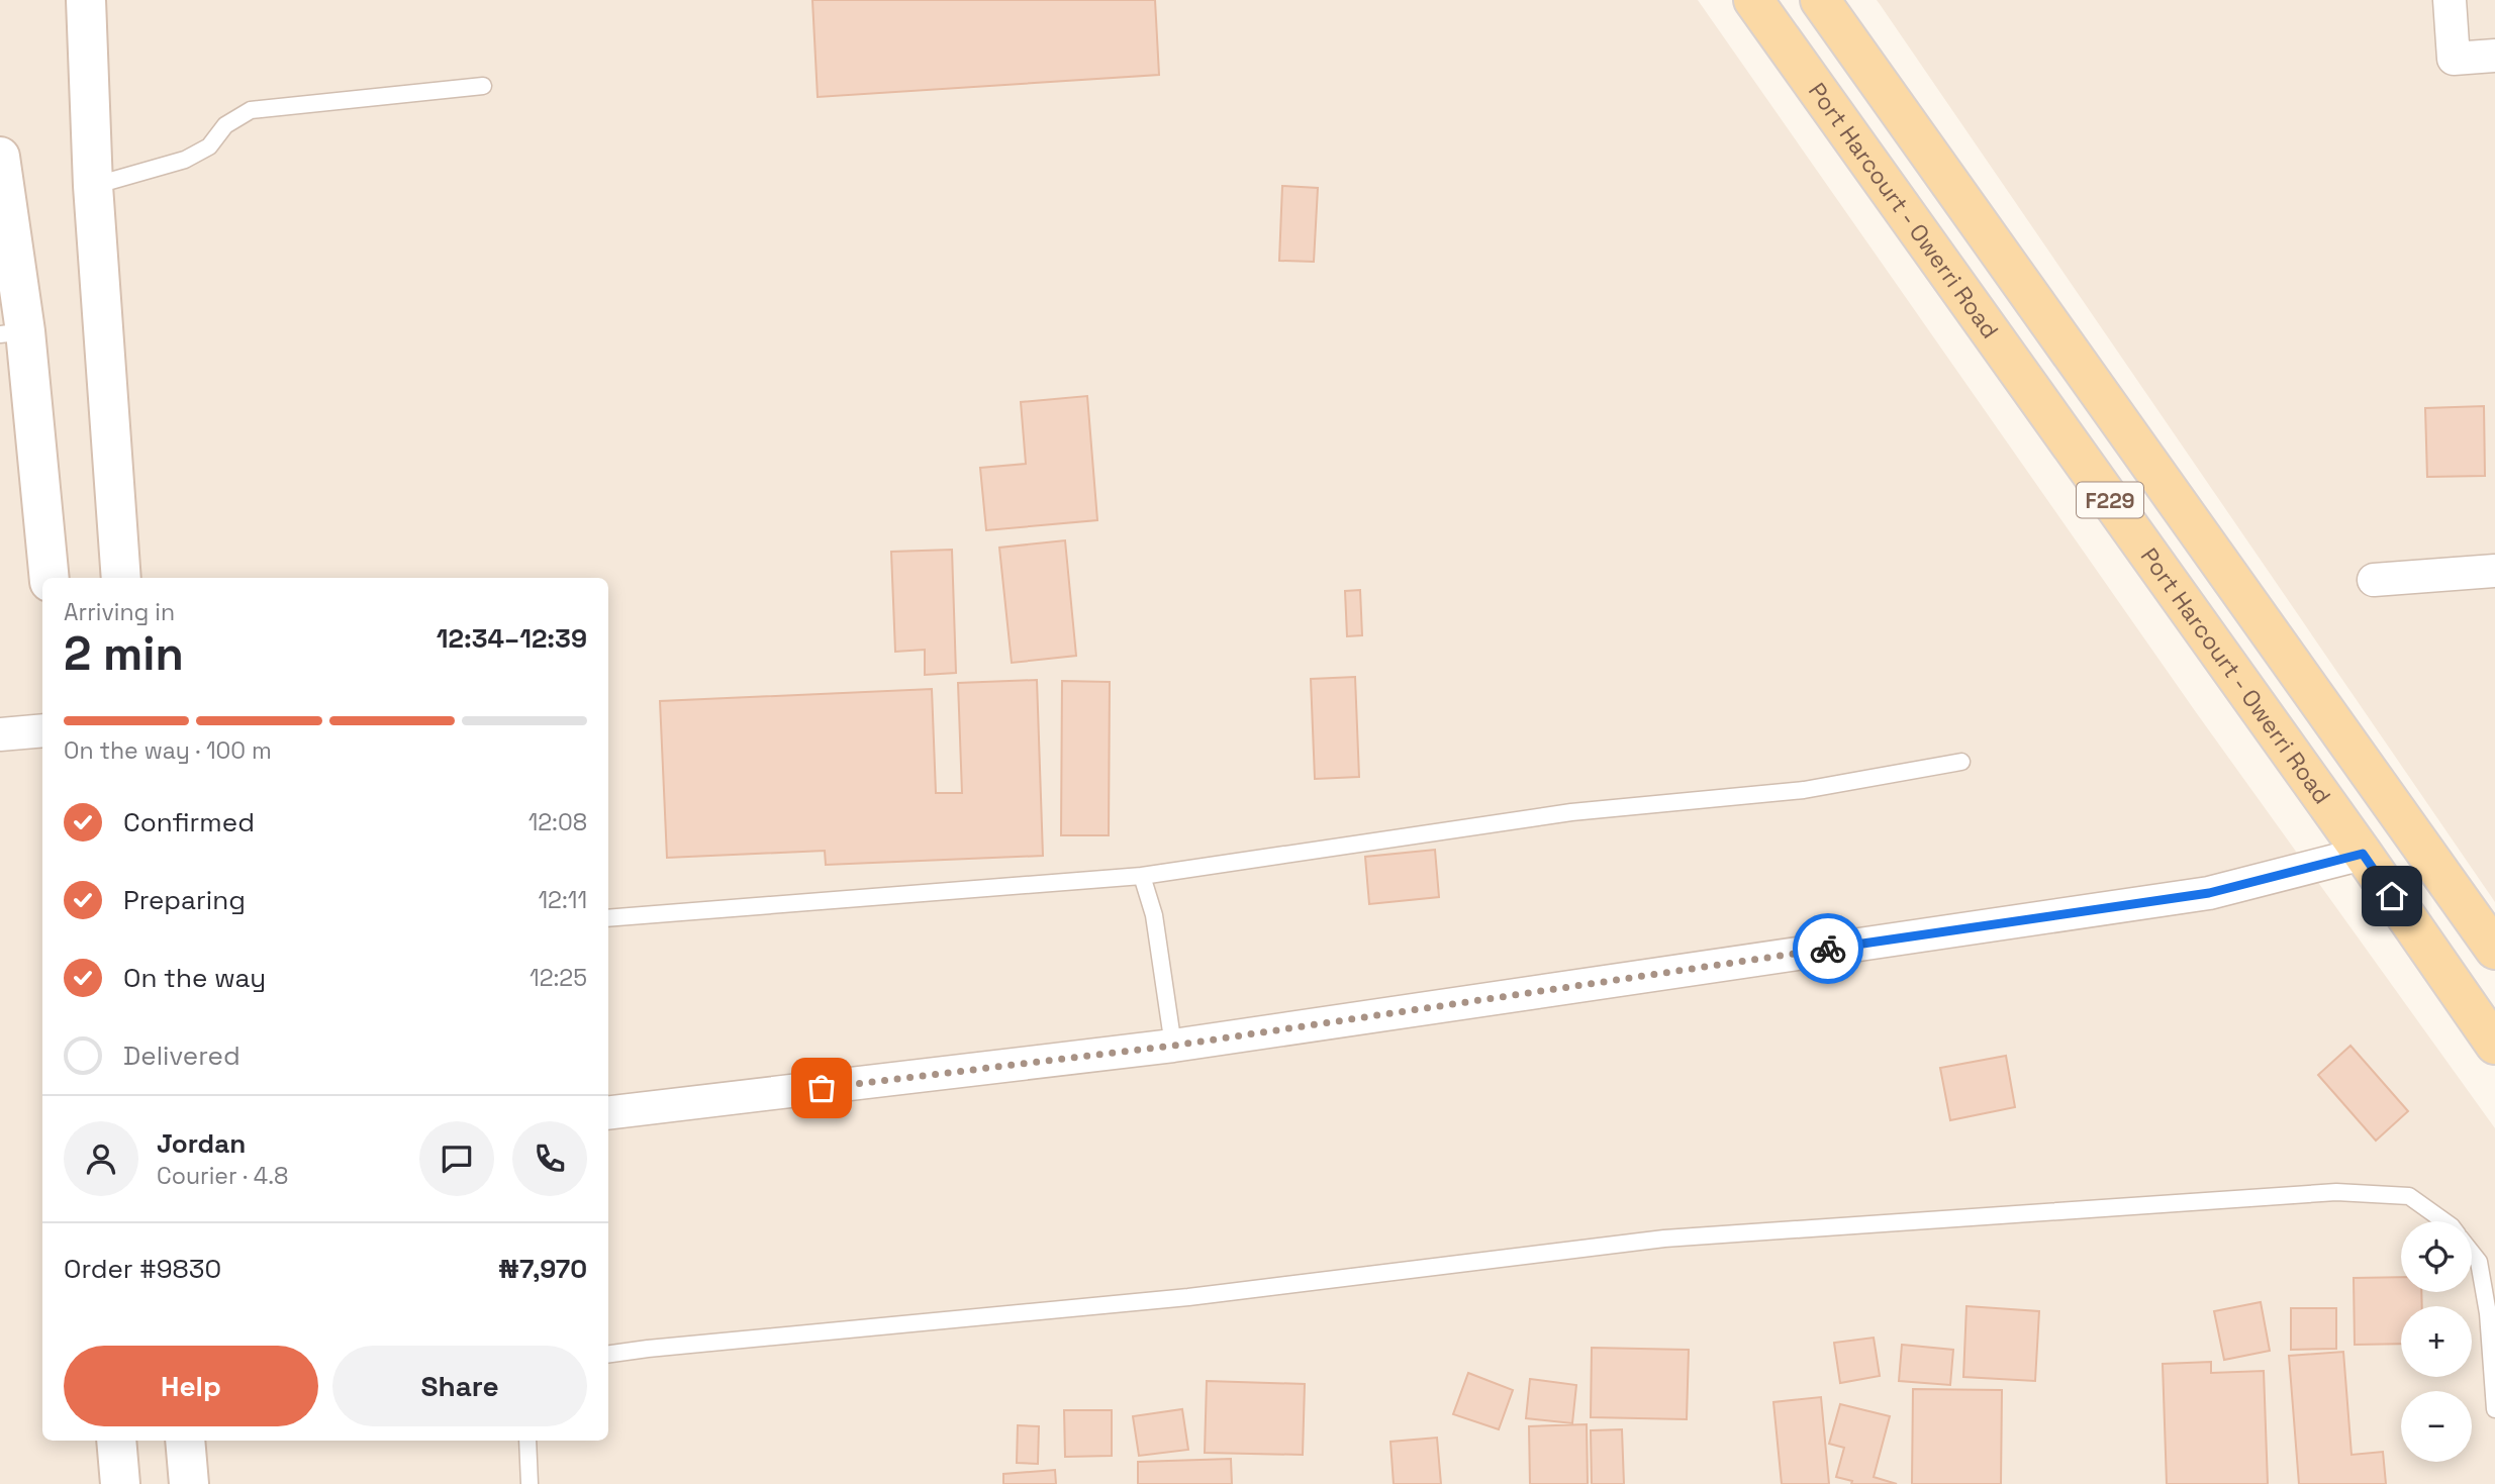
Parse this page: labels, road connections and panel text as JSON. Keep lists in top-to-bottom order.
{
  "streets": {
    "main road": ["Port Harcourt - Owerri Road", "F229"]
  },
  "page": {
    "heading": ["2 min", "Arriving in", "12:34–12:39"],
    "panel": [
      "Jordan",
      "Courier · 4.8",
      "Order #9830",
      "₦7,970"
    ],
    "bar": "On the way · 100 m",
    "list": [
      ["Confirmed", "12:08"],
      ["Preparing", "12:11"],
      ["On the way", "12:25"],
      "Delivered"
    ],
    "map_buttons": ["+", "−"],
    "buttons": ["Help", "Share"]
  }
}
